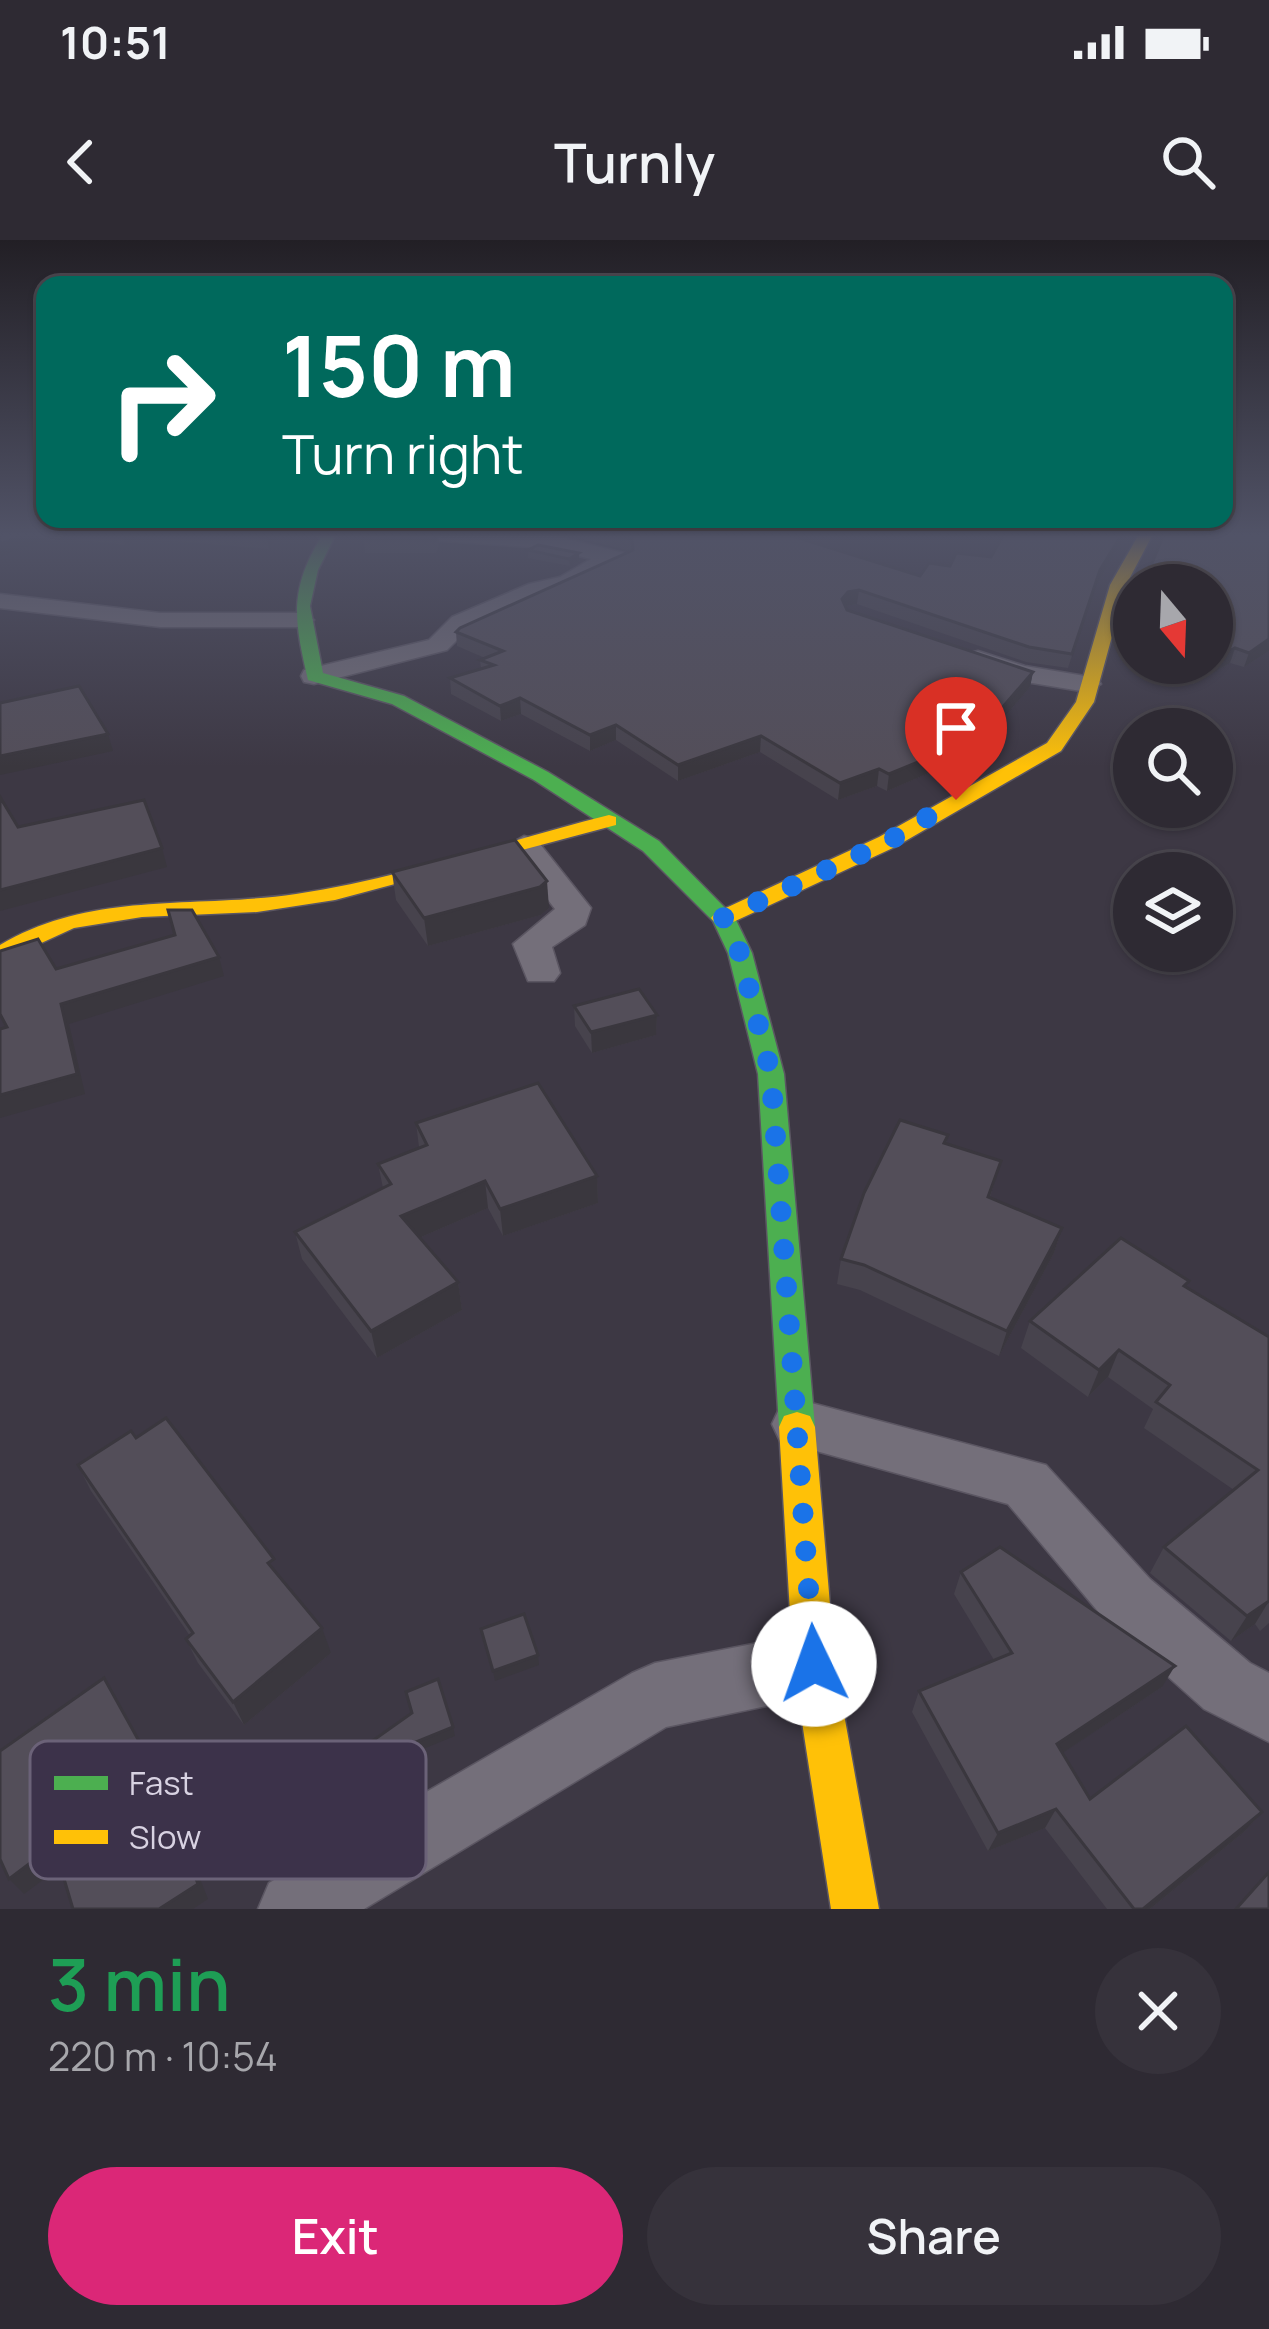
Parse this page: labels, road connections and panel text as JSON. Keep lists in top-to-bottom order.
{
  "legend": ["Fast", "Slow"],
  "north": "bottom",
  "page": {
    "status": "10:51",
    "header": "Turnly",
    "turn": ["150 m", "Turn right"],
    "heading": ["3 min", "220 m · 10:54"],
    "buttons": ["Exit", "Share"]
  }
}
